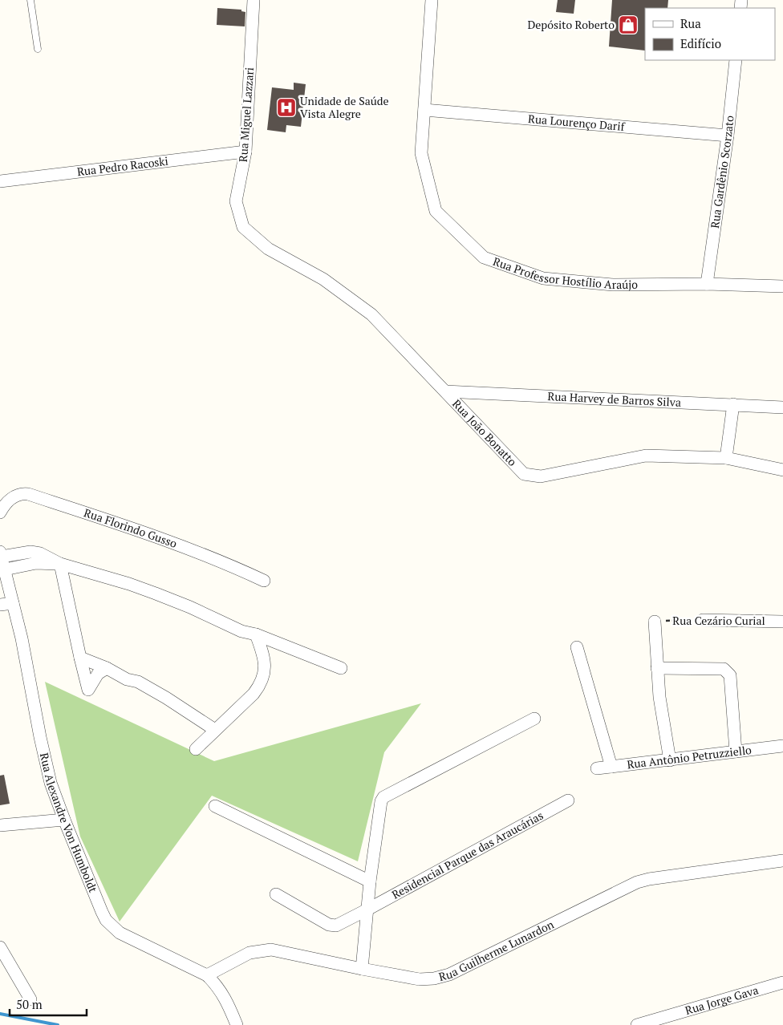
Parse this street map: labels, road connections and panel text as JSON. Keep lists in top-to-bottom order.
{
  "streets": {
    "street": [
      "Rua Miguel Lazzari",
      "Rua Lourenço Darif",
      "Rua Pedro Racoski",
      "Rua Gardênio Scorzato",
      "Rua Professor Hostílio Araújo",
      "Rua Harvey de Barros Silva",
      "Rua João Bonatto",
      "Rua Florindo Gusso",
      "Rua Cezário Curial",
      "Rua Antônio Petruzziello",
      "Rua Alexandre Von Humboldt",
      "Residencial Parque das Araucárias",
      "Rua Guilherme Lunardon",
      "Rua Jorge Gava"
    ]
  },
  "crossings": [
    ["Rua Miguel Lazzari", "Rua Pedro Racoski"],
    ["Rua Miguel Lazzari", "Rua João Bonatto"],
    ["Rua Lourenço Darif", "Rua Gardênio Scorzato"],
    ["Rua Lourenço Darif", "Rua Professor Hostílio Araújo"],
    ["Rua Gardênio Scorzato", "Rua Professor Hostílio Araújo"],
    ["Rua Harvey de Barros Silva", "Rua João Bonatto"],
    ["Rua Alexandre Von Humboldt", "Rua Guilherme Lunardon"]
  ],
  "places": {
    "shop": ["Depósito Roberto"],
    "hospital": ["Unidade de Saúde Vista Alegre"]
  },
  "legend": ["Rua", "Edifício"],
  "scale_bar": "50 m"
}
